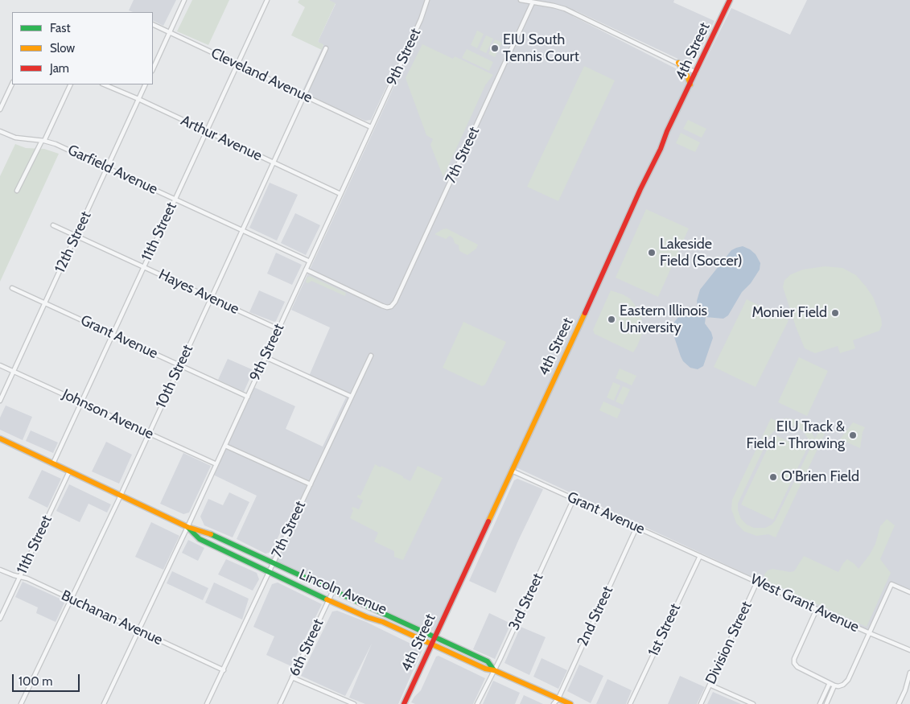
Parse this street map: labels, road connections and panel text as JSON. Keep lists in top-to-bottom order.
{
  "streets": {
    "main road": ["4th Street", "Lincoln Avenue"],
    "street": [
      "9th Street",
      "Cleveland Avenue",
      "Arthur Avenue",
      "7th Street",
      "Garfield Avenue",
      "11th Street",
      "12th Street",
      "Hayes Avenue",
      "Grant Avenue",
      "10th Street",
      "Johnson Avenue",
      "3rd Street",
      "West Grant Avenue",
      "2nd Street",
      "Buchanan Avenue",
      "1st Street",
      "Division Street",
      "6th Street"
    ]
  },
  "crossings": [
    ["4th Street", "Grant Avenue"],
    ["4th Street", "Lincoln Avenue"],
    ["9th Street", "Cleveland Avenue"],
    ["9th Street", "Arthur Avenue"],
    ["9th Street", "7th Street"],
    ["9th Street", "Garfield Avenue"],
    ["9th Street", "Hayes Avenue"],
    ["9th Street", "Grant Avenue"],
    ["9th Street", "Johnson Avenue"],
    ["9th Street", "Lincoln Avenue"],
    ["9th Street", "Buchanan Avenue"],
    ["Cleveland Avenue", "11th Street"],
    ["Cleveland Avenue", "10th Street"],
    ["Arthur Avenue", "11th Street"],
    ["Arthur Avenue", "12th Street"],
    ["Arthur Avenue", "10th Street"],
    ["7th Street", "Lincoln Avenue"],
    ["7th Street", "Buchanan Avenue"],
    ["Garfield Avenue", "11th Street"],
    ["Garfield Avenue", "12th Street"],
    ["Garfield Avenue", "10th Street"],
    ["11th Street", "Hayes Avenue"],
    ["11th Street", "Grant Avenue"],
    ["11th Street", "Johnson Avenue"],
    ["11th Street", "Lincoln Avenue"],
    ["11th Street", "Buchanan Avenue"],
    ["12th Street", "Hayes Avenue"],
    ["12th Street", "Grant Avenue"],
    ["12th Street", "Johnson Avenue"],
    ["Hayes Avenue", "10th Street"],
    ["Grant Avenue", "10th Street"],
    ["Grant Avenue", "3rd Street"],
    ["Grant Avenue", "West Grant Avenue"],
    ["Grant Avenue", "2nd Street"],
    ["Grant Avenue", "1st Street"],
    ["10th Street", "Johnson Avenue"],
    ["10th Street", "Lincoln Avenue"],
    ["10th Street", "Buchanan Avenue"],
    ["Lincoln Avenue", "3rd Street"],
    ["Lincoln Avenue", "2nd Street"],
    ["Lincoln Avenue", "6th Street"],
    ["West Grant Avenue", "1st Street"],
    ["West Grant Avenue", "Division Street"]
  ],
  "places": [
    "EIU South Tennis Court",
    "Lakeside Field (Soccer)",
    "Monier Field",
    "Eastern Illinois University",
    "EIU Track & Field - Throwing",
    "O'Brien Field"
  ],
  "legend": ["Fast", "Slow", "Jam"],
  "scale_bar": "100 m"
}
